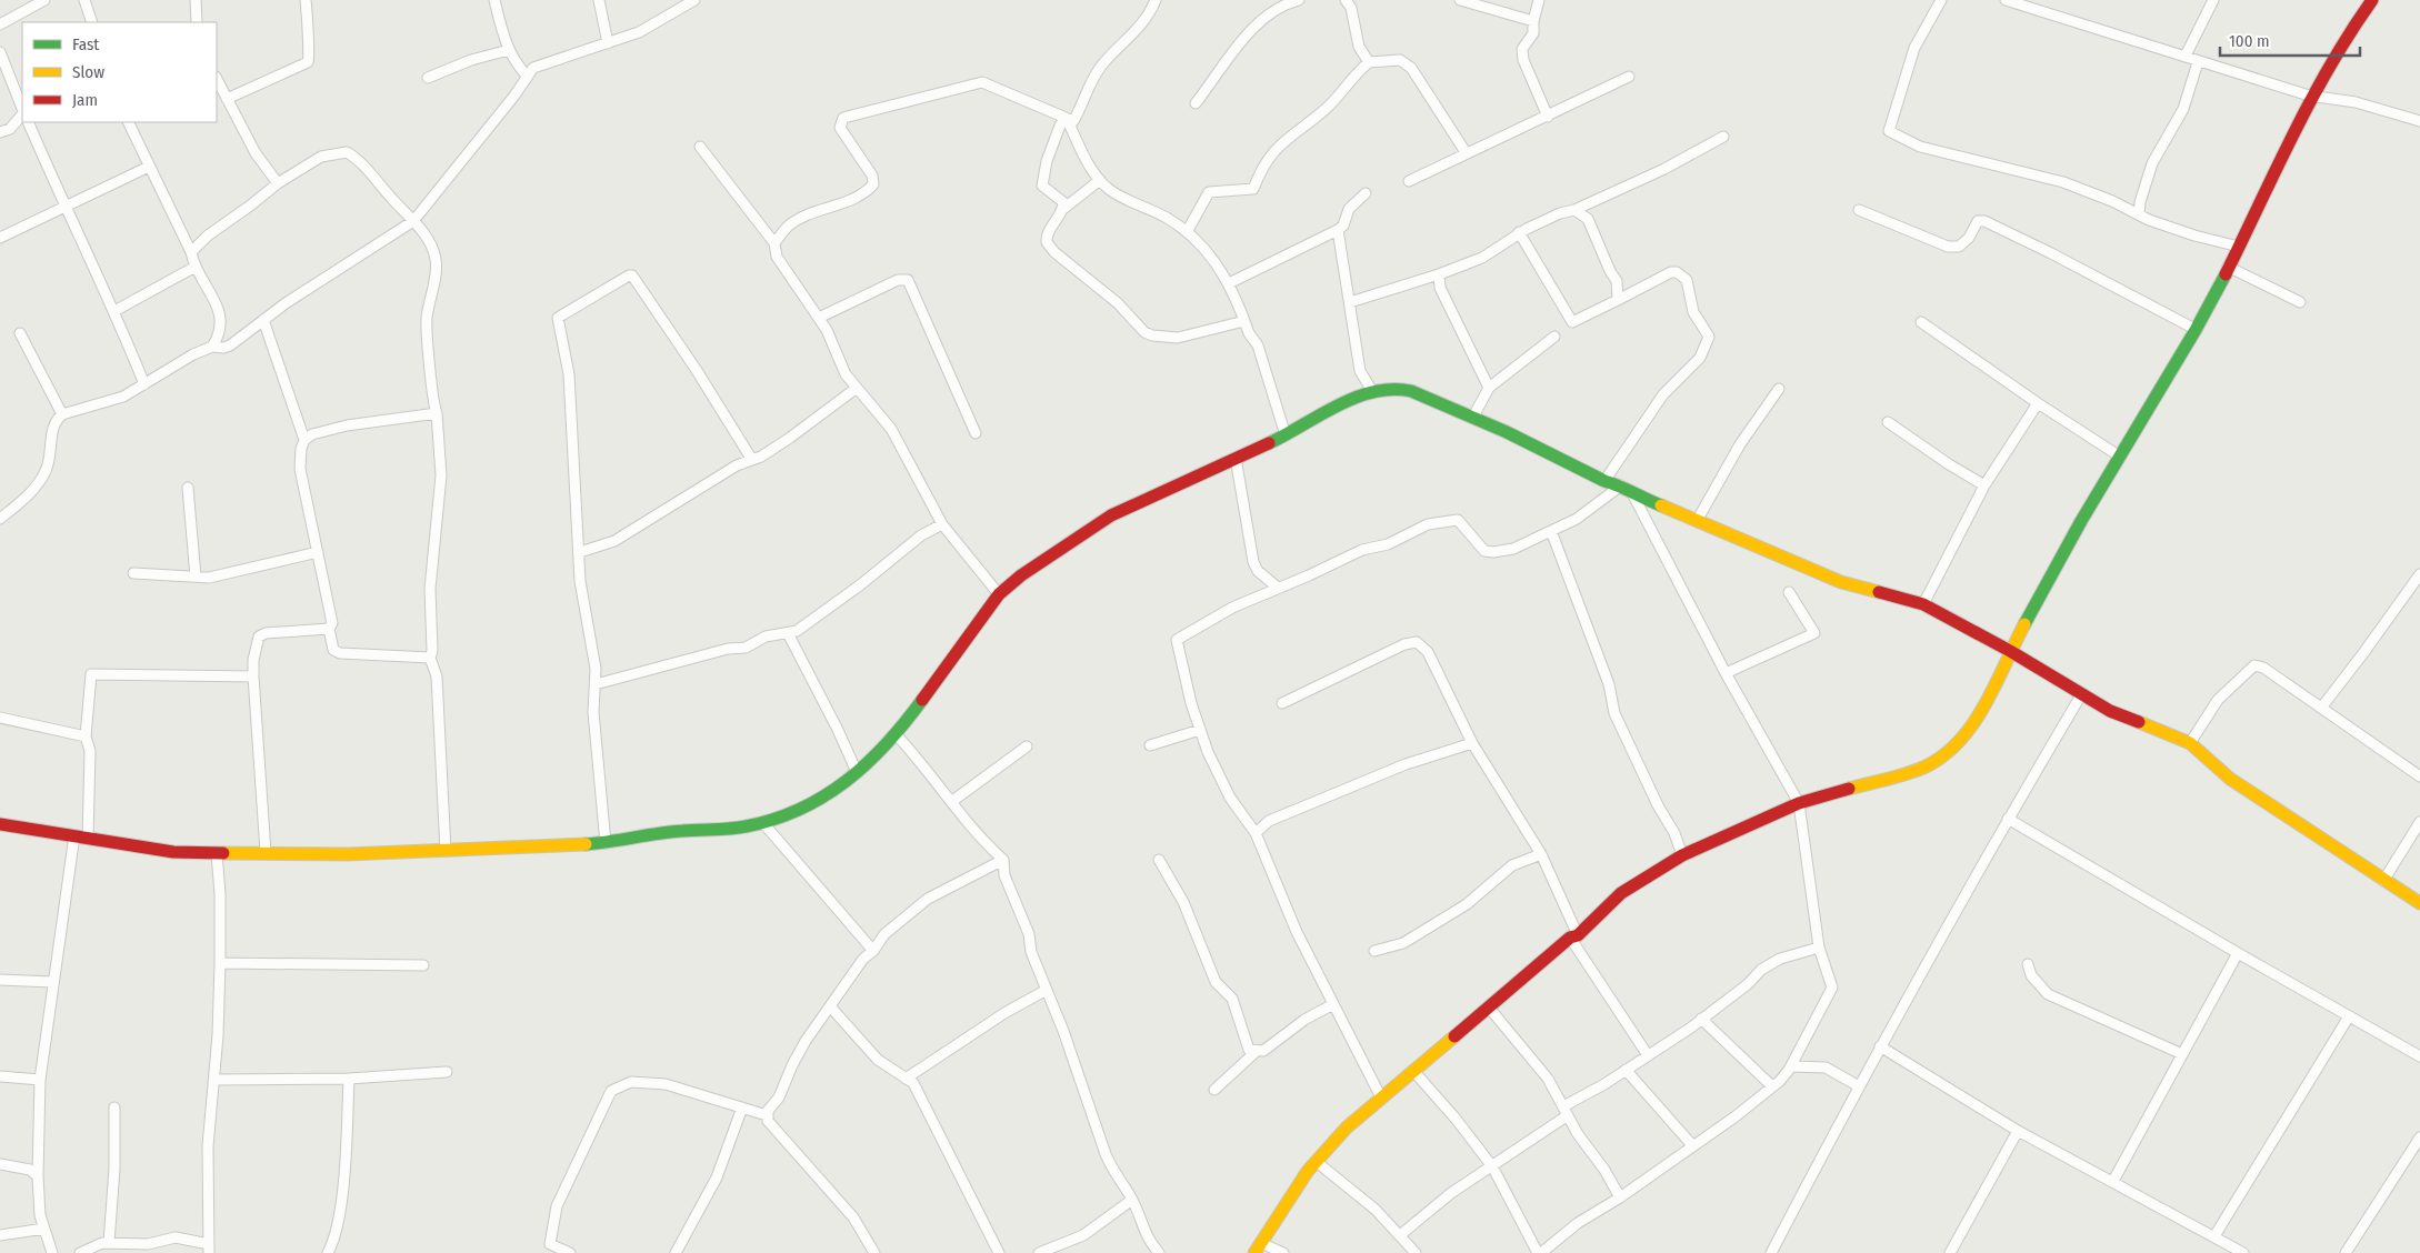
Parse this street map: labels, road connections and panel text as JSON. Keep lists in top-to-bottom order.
{
  "legend": ["Fast", "Slow", "Jam"],
  "scale_bar": "100 m"
}
